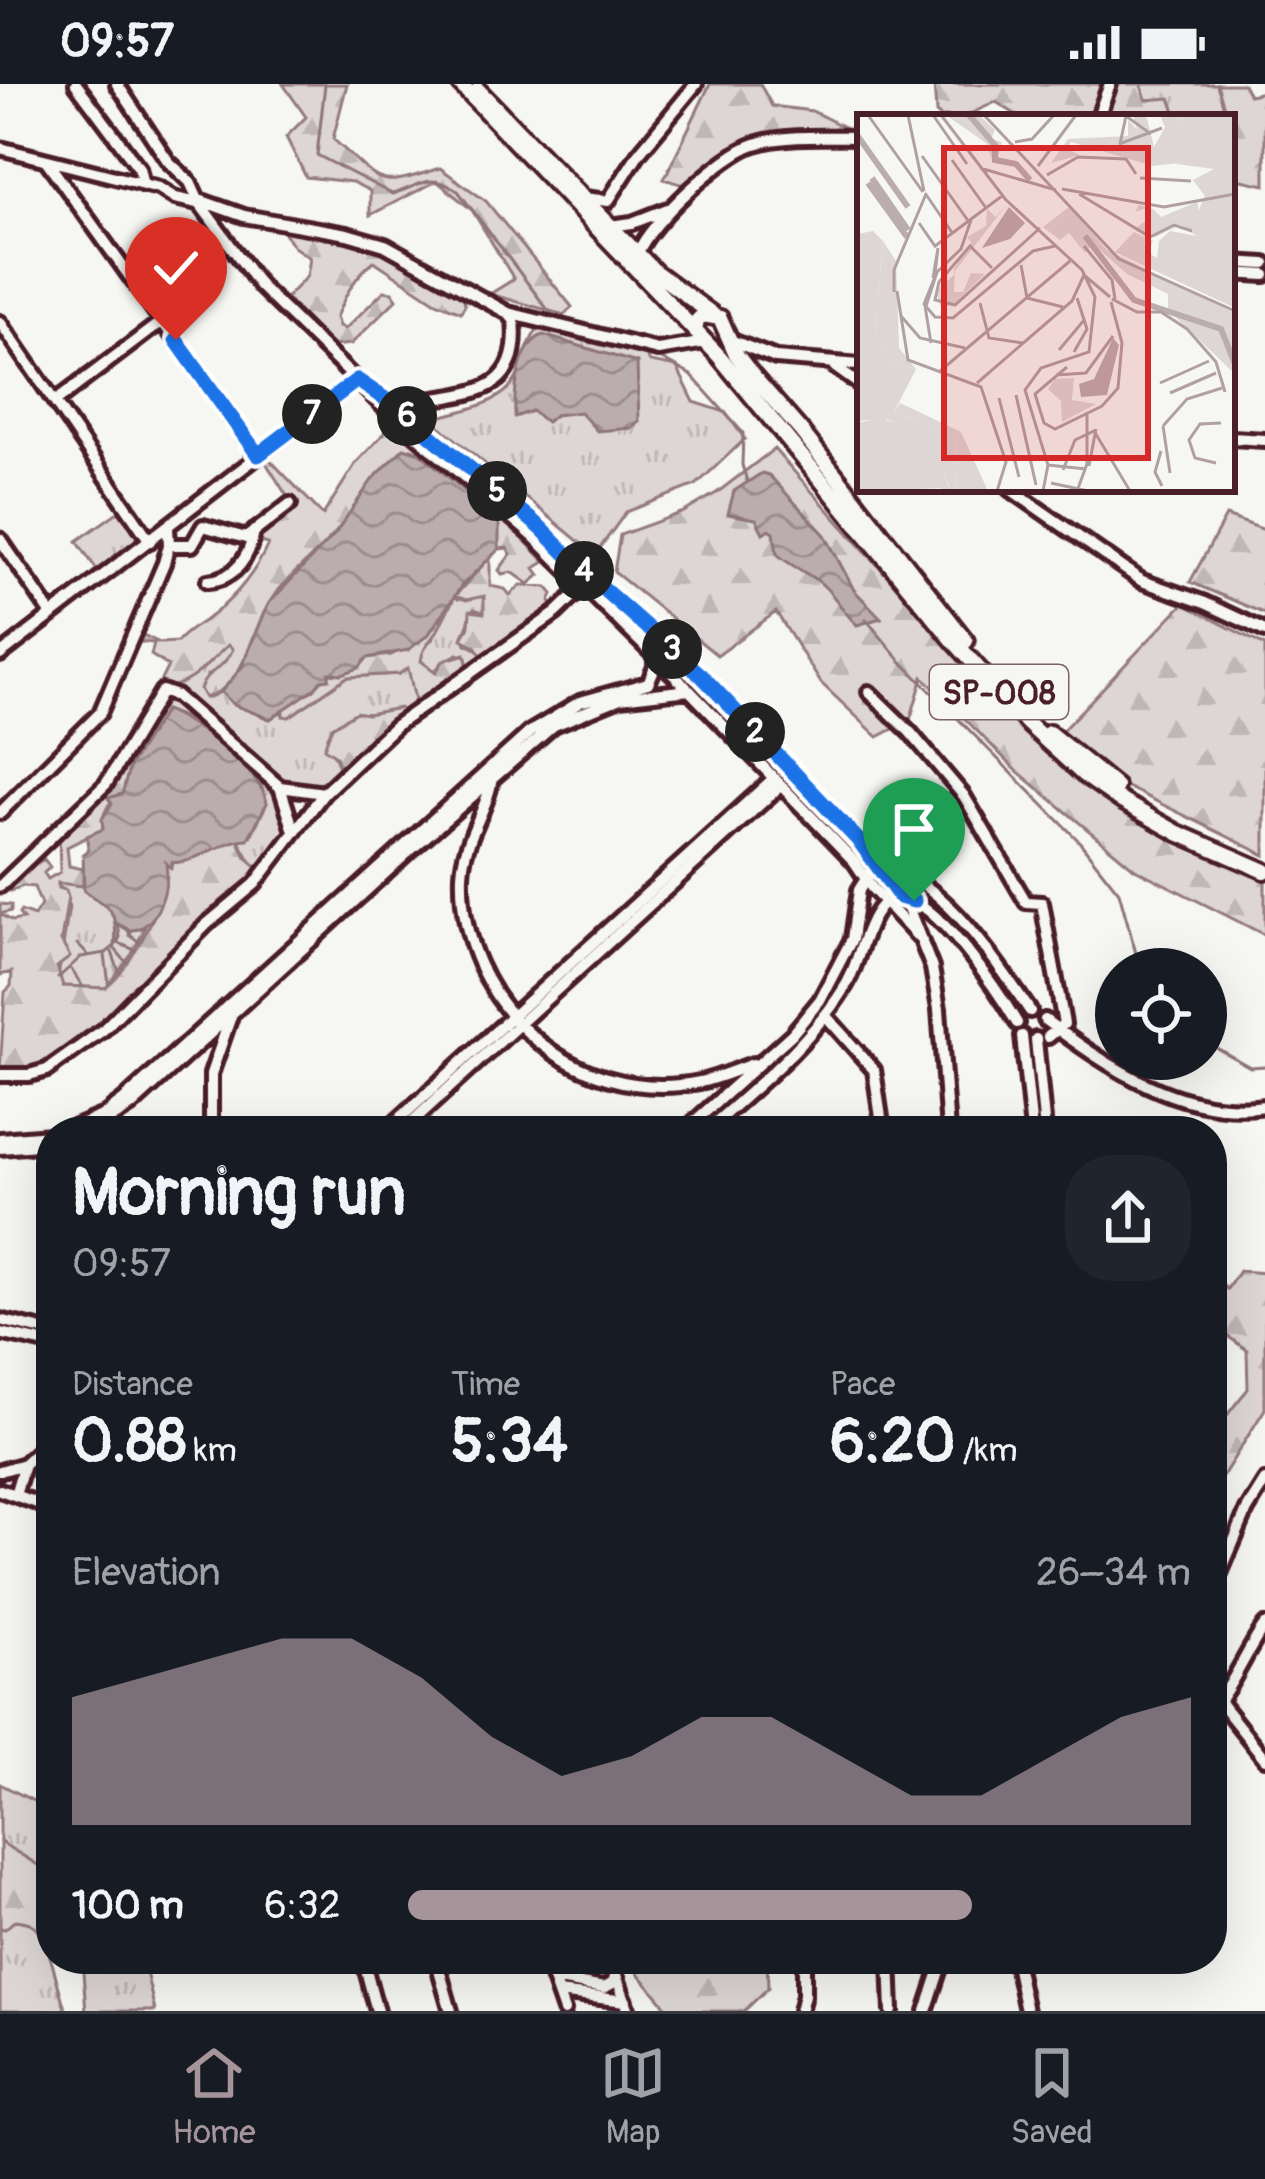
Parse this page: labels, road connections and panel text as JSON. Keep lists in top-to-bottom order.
{
  "streets": {
    "main road": ["SP-008"]
  },
  "page": {
    "status": "09:57",
    "pins": [
      "7",
      "6",
      "5",
      "4",
      "3",
      "2"
    ],
    "heading": ["Morning run", "09:57"],
    "stats": [
      ["Distance", "0.88 km"],
      ["Time", "5:34"],
      ["Pace", "6:20 /km"]
    ],
    "chart": ["Elevation", "26–34 m"],
    "list": [
      {
        "name": "100 m",
        "note": "6:32"
      }
    ],
    "tabs": ["Home", "Map", "Saved"]
  }
}
